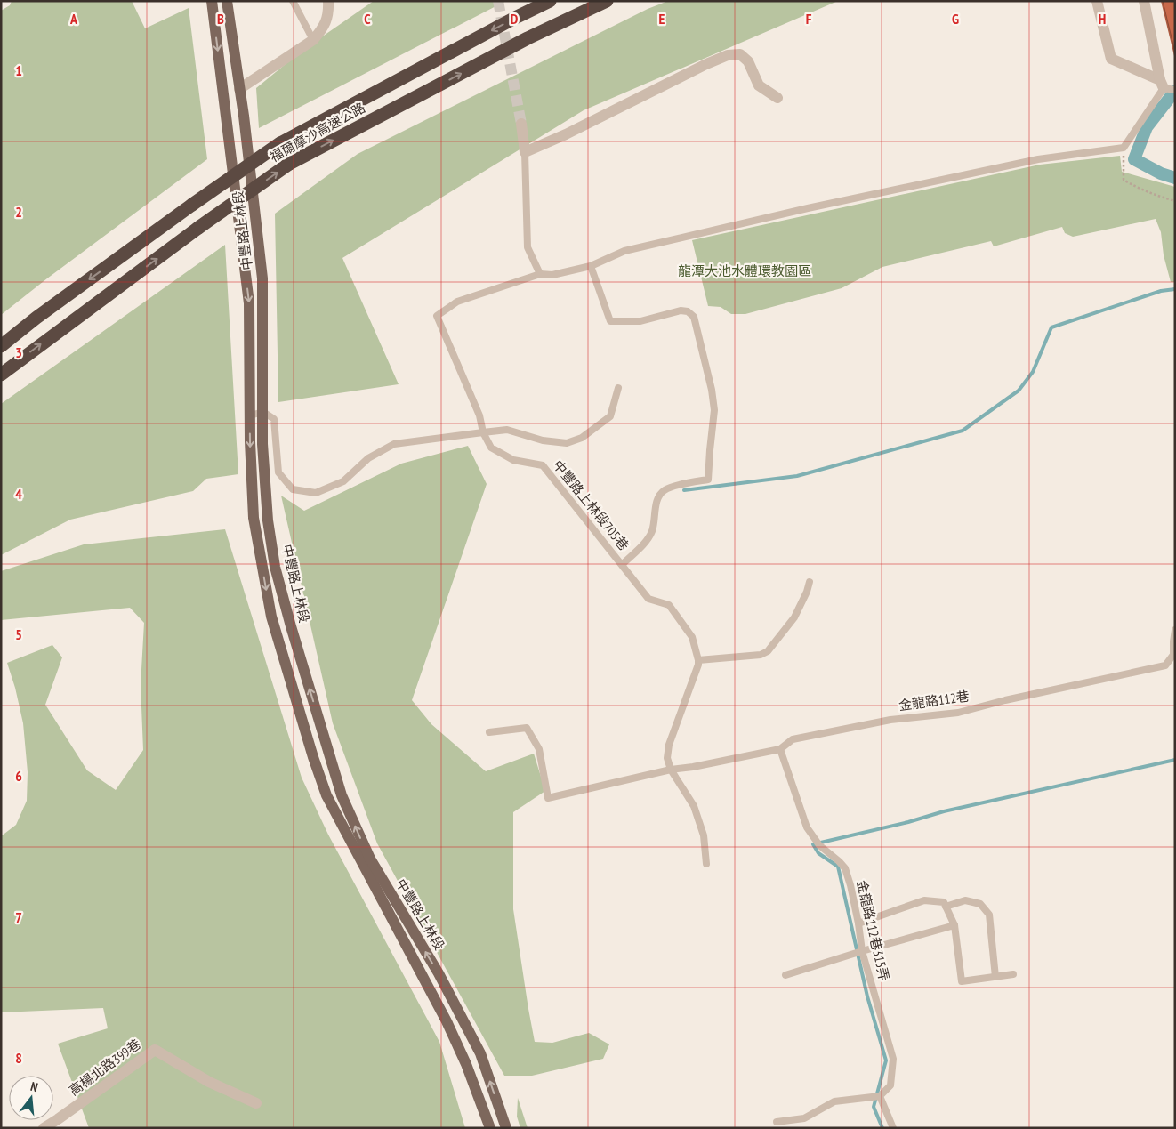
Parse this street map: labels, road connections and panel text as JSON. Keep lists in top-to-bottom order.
{
  "streets": {
    "highway": ["福爾摩沙高速公路"],
    "main road": ["中豐路上林段"],
    "street": ["高楊北路399巷"],
    "lane": ["中豐路上林段705巷", "金龍路112巷", "金龍路112巷315弄"]
  },
  "crossings": [
    ["金龍路112巷", "金龍路112巷315弄"]
  ],
  "parks": ["龍潭大池水體環教園區"],
  "north": "top",
  "grid": {
    "columns": [
      "A",
      "B",
      "C",
      "D",
      "E",
      "F",
      "G",
      "H"
    ],
    "rows": [
      "1",
      "2",
      "3",
      "4",
      "5",
      "6",
      "7",
      "8"
    ]
  }
}
